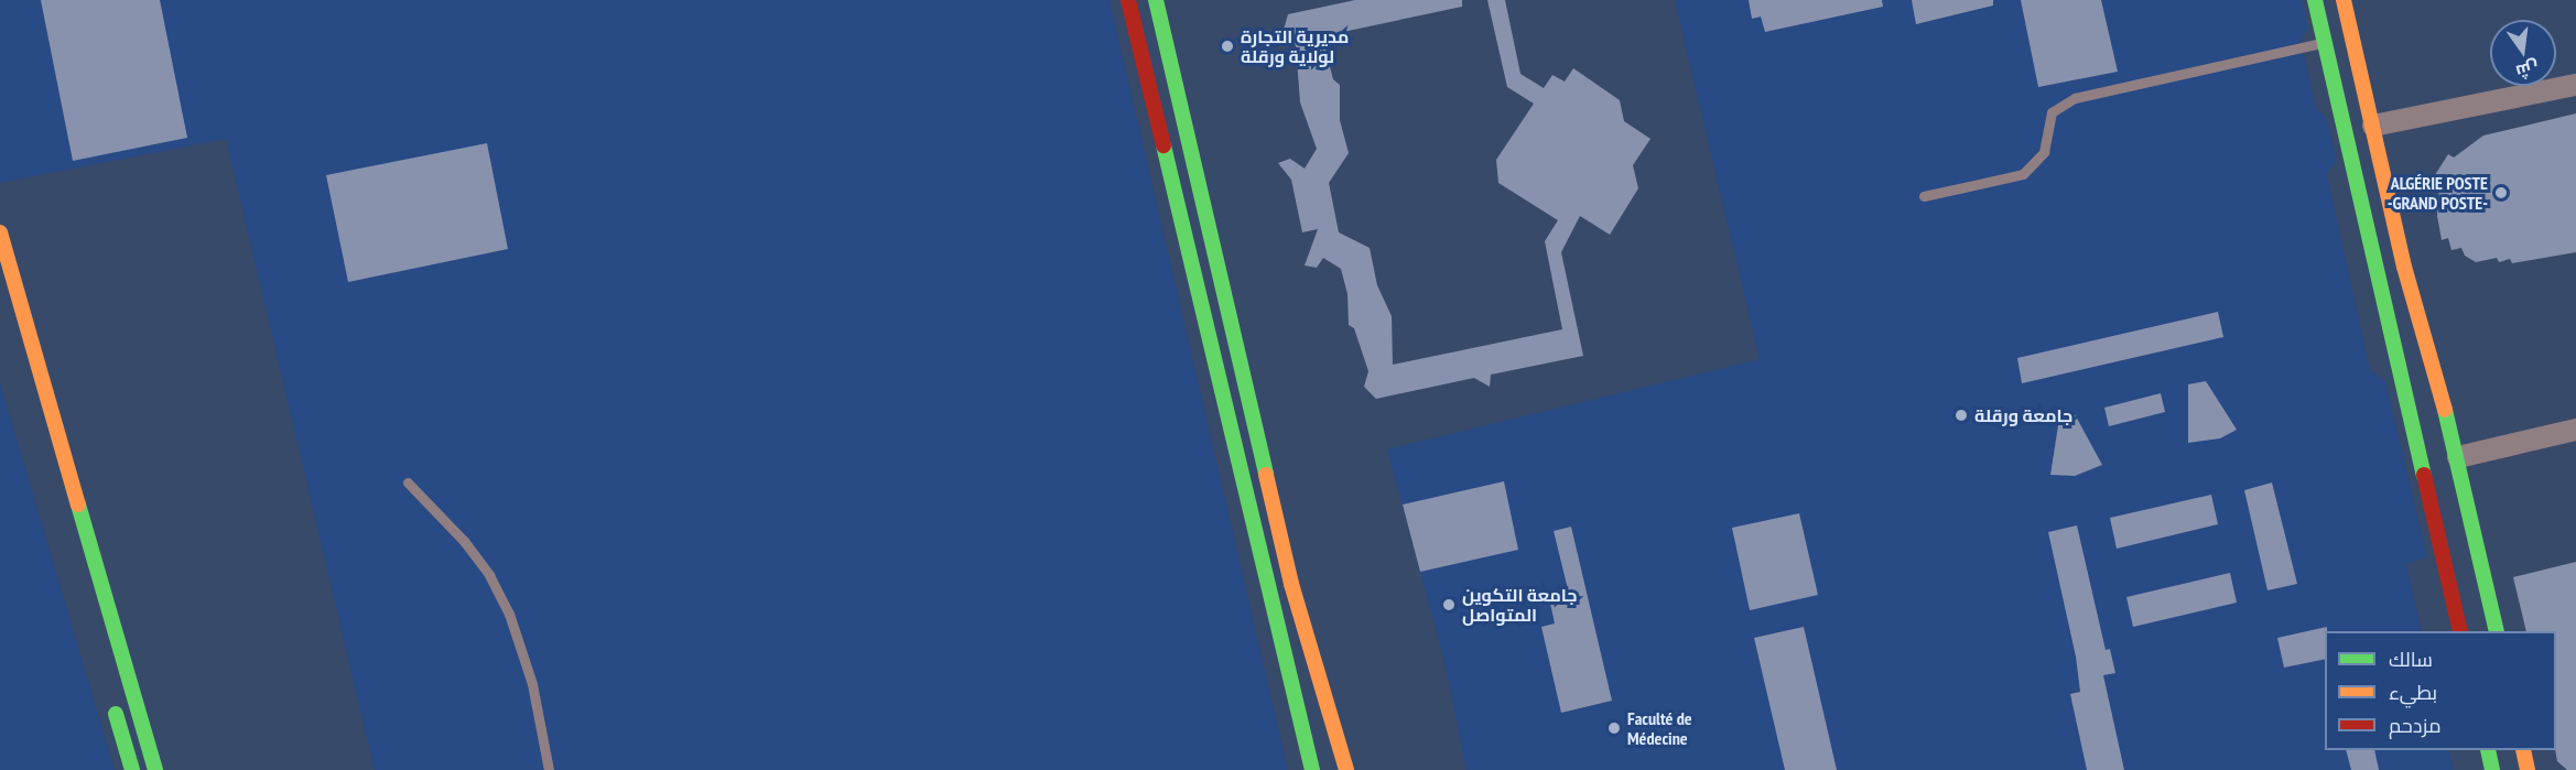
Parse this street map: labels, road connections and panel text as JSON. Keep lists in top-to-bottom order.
{
  "places": [
    "مديرية التجارة لولاية ورقلة",
    "ALGÉRIE POSTE -GRAND POSTE-",
    "جامعة ورقلة",
    "جامعة التكوين المتواصل",
    "Faculté de Médecine"
  ],
  "legend": ["سالك", "بطيء", "مزدحم"],
  "north": "bottom"
}
